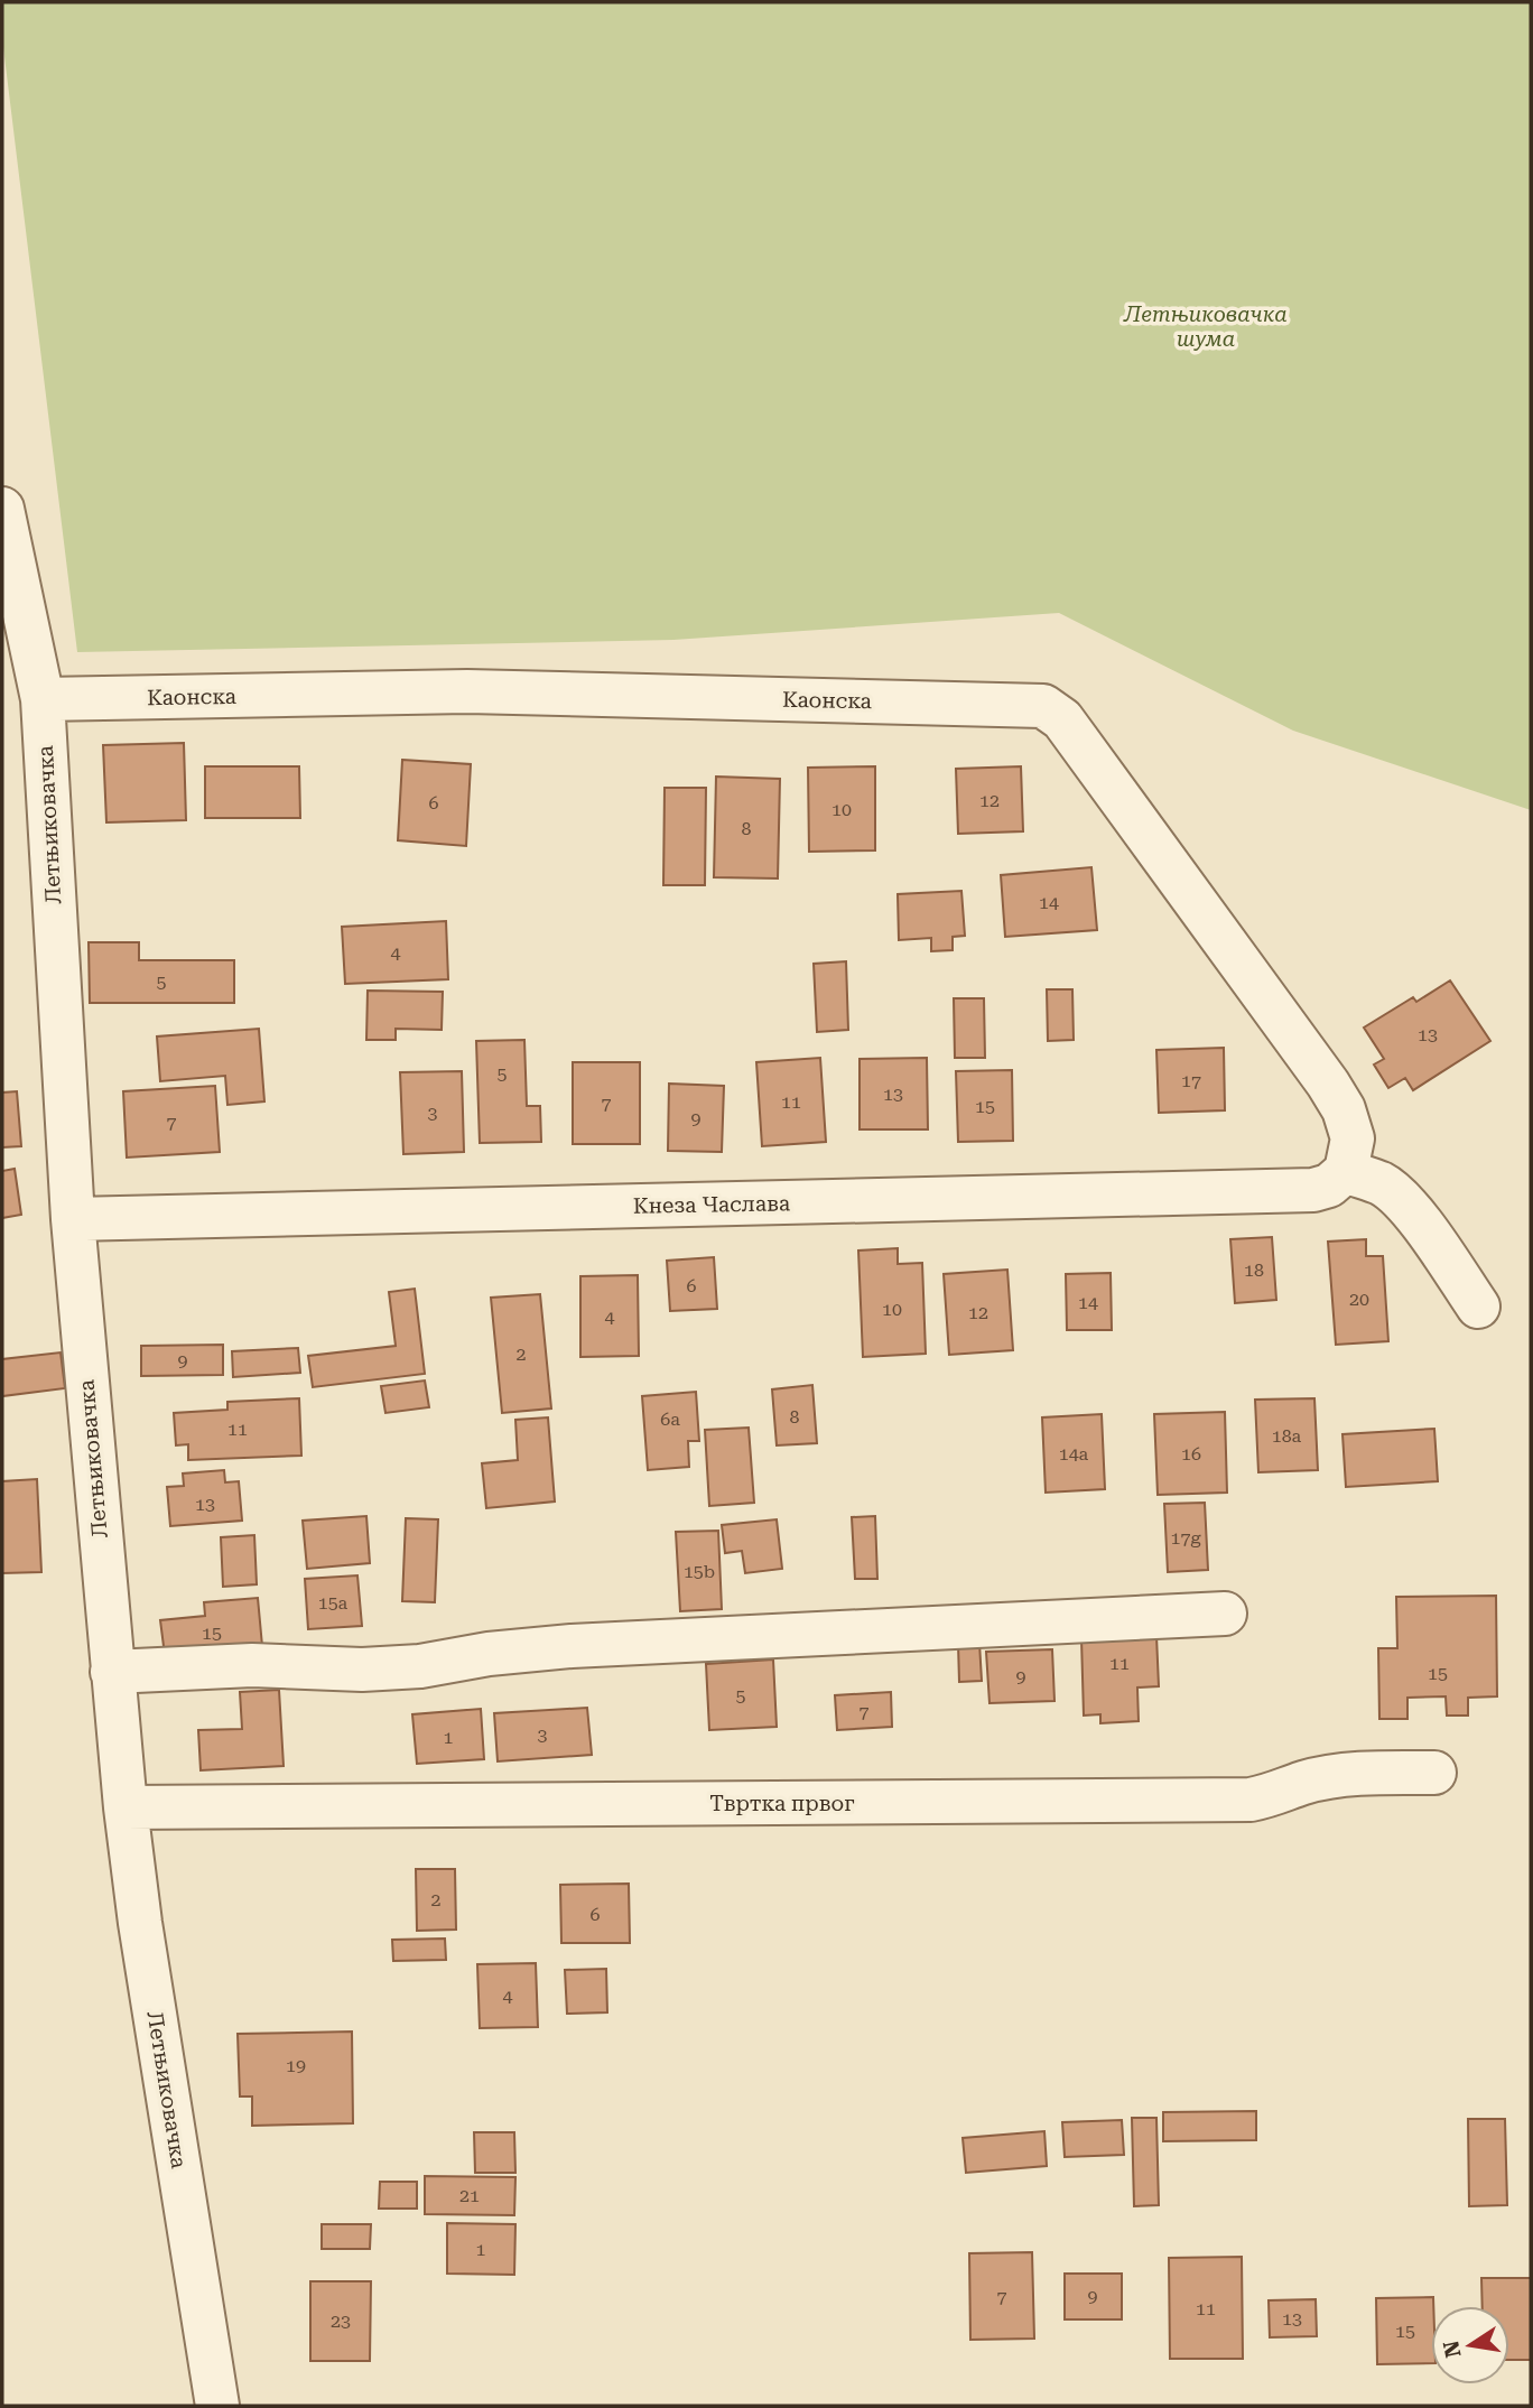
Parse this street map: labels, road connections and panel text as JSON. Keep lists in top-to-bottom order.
{
  "streets": {
    "street": [
      "Каонска",
      "Летњиковачка",
      "Кнеза Часлава",
      "Твртка првог"
    ]
  },
  "crossings": [
    ["Каонска", "Летњиковачка"],
    ["Каонска", "Кнеза Часлава"],
    ["Летњиковачка", "Кнеза Часлава"],
    ["Летњиковачка", "Твртка првог"]
  ],
  "parks": ["Летњиковачка шума"],
  "house_numbers": [
    "12",
    "6",
    "10",
    "8",
    "14",
    "4",
    "5",
    "13",
    "5",
    "17",
    "13",
    "11",
    "7",
    "15",
    "3",
    "9",
    "7",
    "18",
    "6",
    "20",
    "14",
    "10",
    "12",
    "4",
    "2",
    "9",
    "8",
    "6a",
    "11",
    "18a",
    "14a",
    "16",
    "13",
    "17g",
    "15b",
    "15a",
    "15",
    "11",
    "15",
    "9",
    "5",
    "7",
    "3",
    "1",
    "2",
    "6",
    "4",
    "19",
    "21",
    "1",
    "7",
    "9",
    "11",
    "13",
    "23",
    "15"
  ],
  "north": "left"
}
